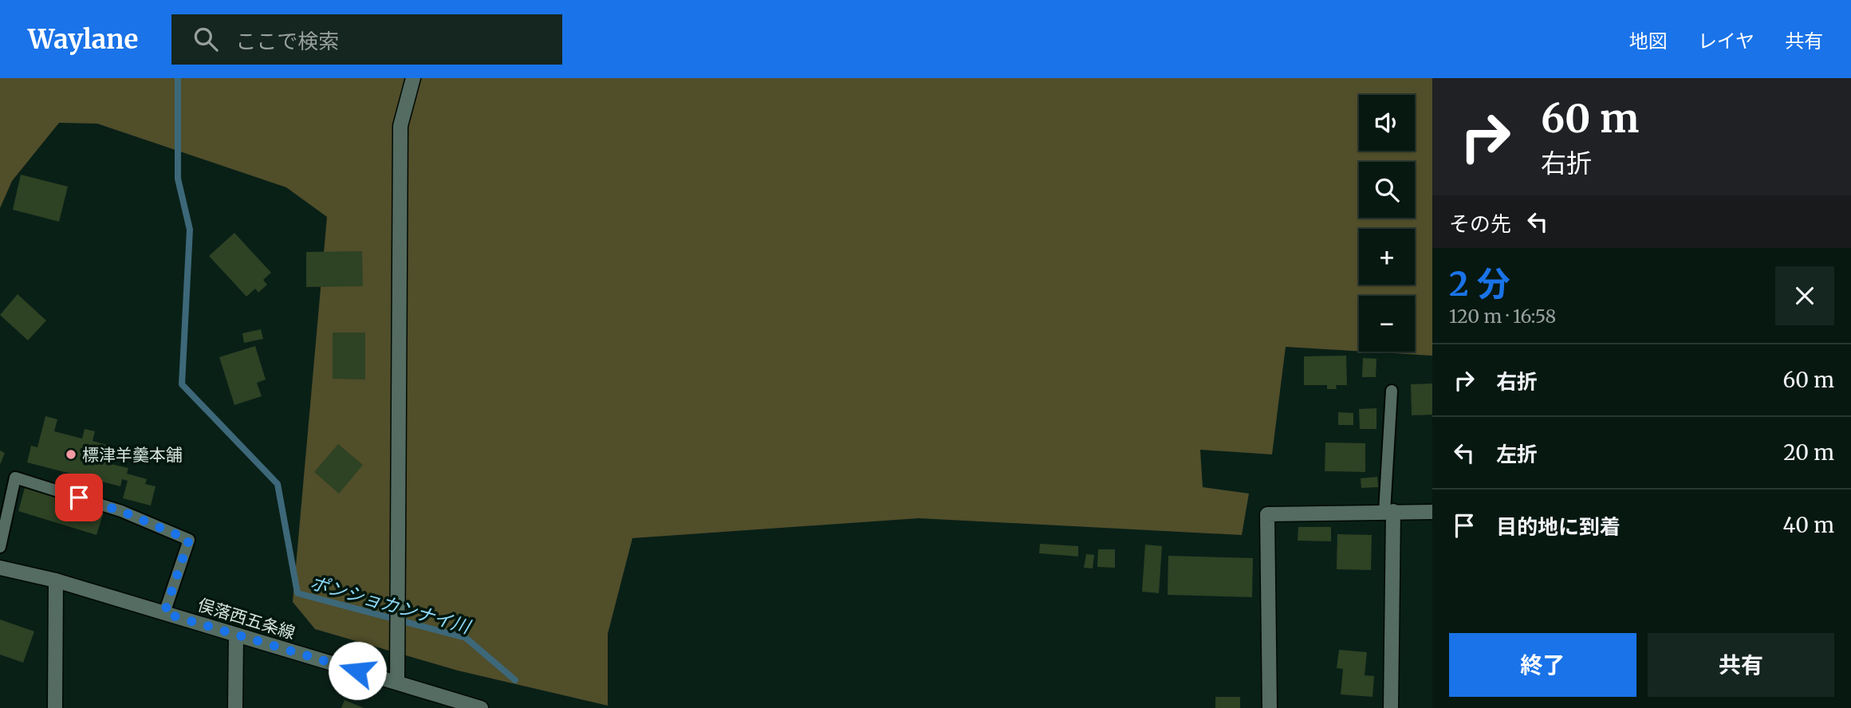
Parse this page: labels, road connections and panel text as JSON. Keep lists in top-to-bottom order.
{
  "streets": {
    "street": ["俣落西五条線"]
  },
  "water": ["ポンショカンナイ川"],
  "places": ["標津羊羹本舗"],
  "page": {
    "header": "Waylane",
    "search": "ここで検索",
    "nav": ["地図", "レイヤ", "共有"],
    "turn": ["60 m", "右折"],
    "map_buttons": ["+", "−"],
    "then": "その先",
    "heading": ["2 分", "120 m · 16:58"],
    "list": [
      {
        "name": "右折",
        "value": "60 m"
      },
      {
        "name": "左折",
        "value": "20 m"
      },
      {
        "name": "目的地に到着",
        "value": "40 m"
      }
    ],
    "buttons": ["終了", "共有"]
  }
}
